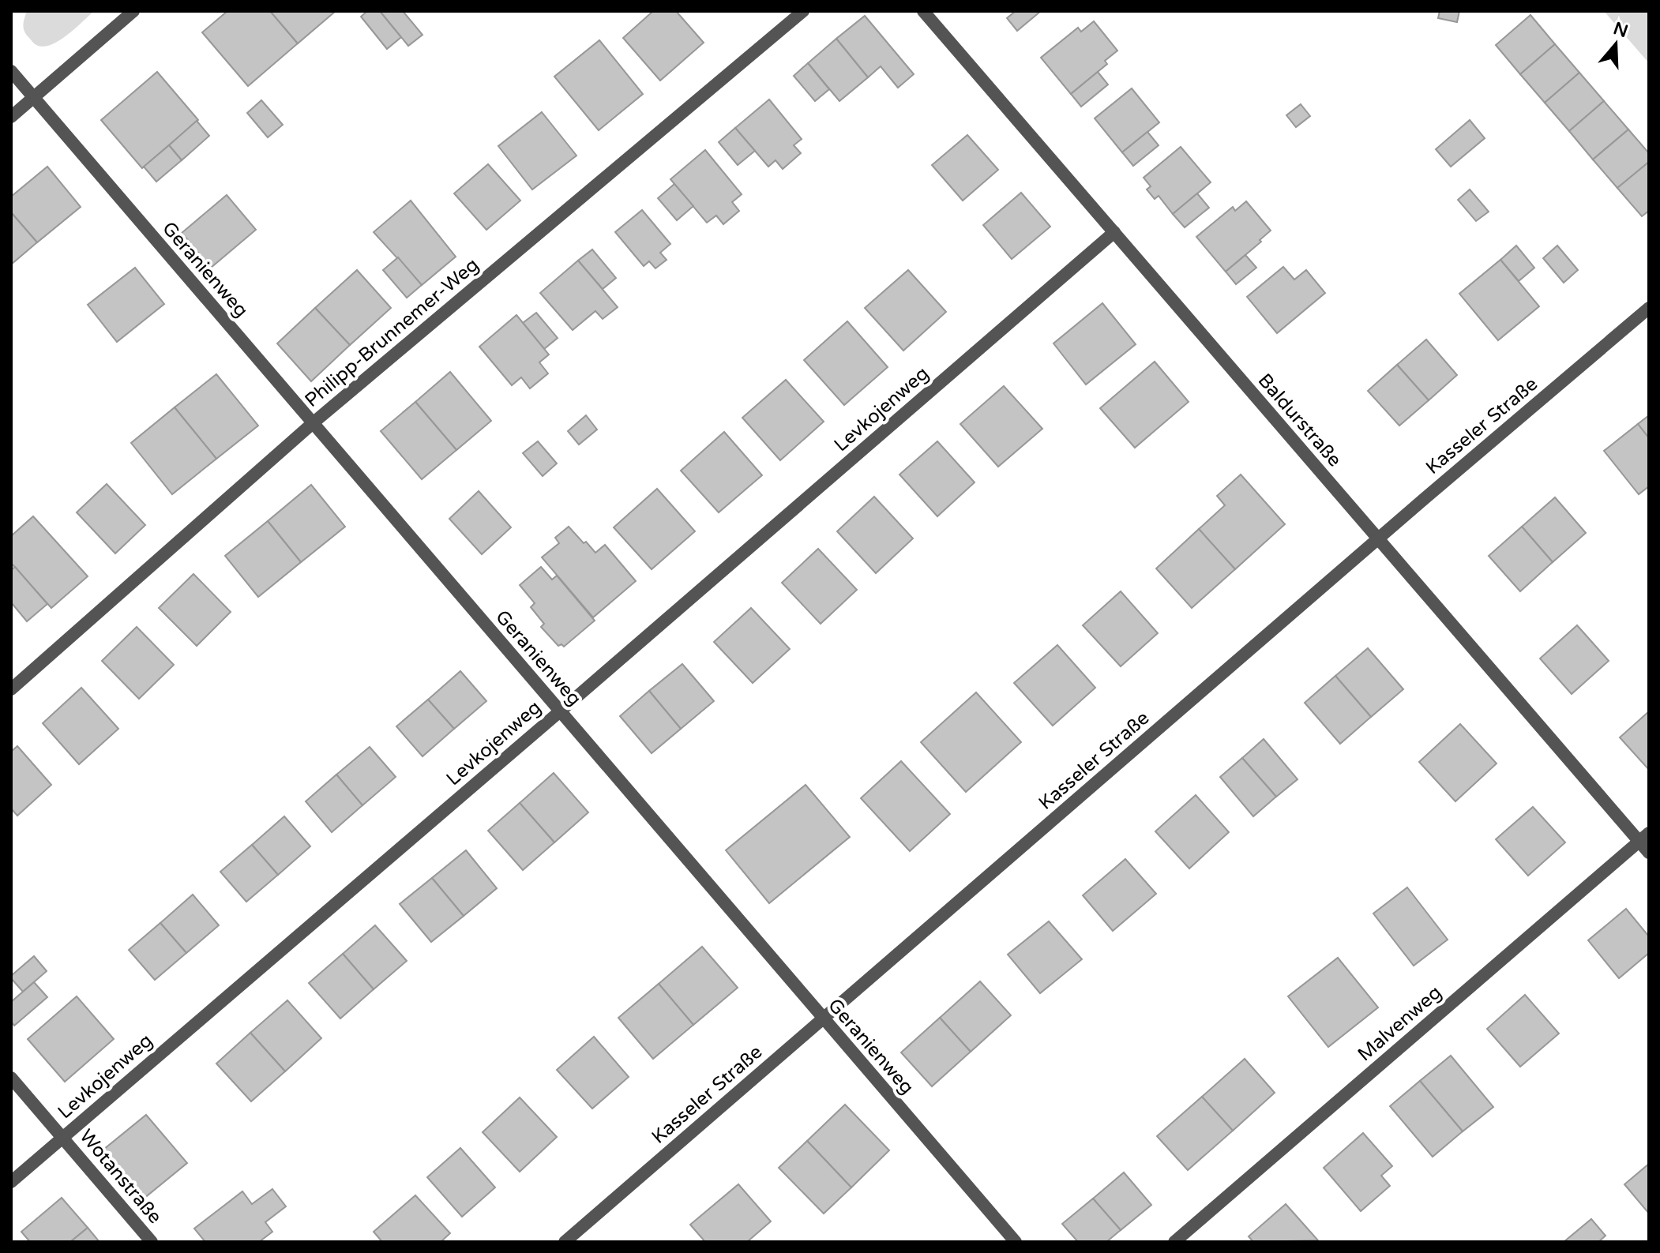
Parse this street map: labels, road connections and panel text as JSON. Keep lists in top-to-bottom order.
{
  "streets": {
    "street": [
      "Geranienweg",
      "Philipp-Brunnemer-Weg",
      "Levkojenweg",
      "Baldurstraße",
      "Kasseler Straße",
      "Malvenweg",
      "Wotanstraße"
    ]
  },
  "crossings": [
    ["Geranienweg", "Philipp-Brunnemer-Weg"],
    ["Geranienweg", "Levkojenweg"],
    ["Geranienweg", "Kasseler Straße"],
    ["Levkojenweg", "Baldurstraße"],
    ["Levkojenweg", "Wotanstraße"],
    ["Baldurstraße", "Kasseler Straße"],
    ["Baldurstraße", "Malvenweg"]
  ],
  "north": "top"
}
